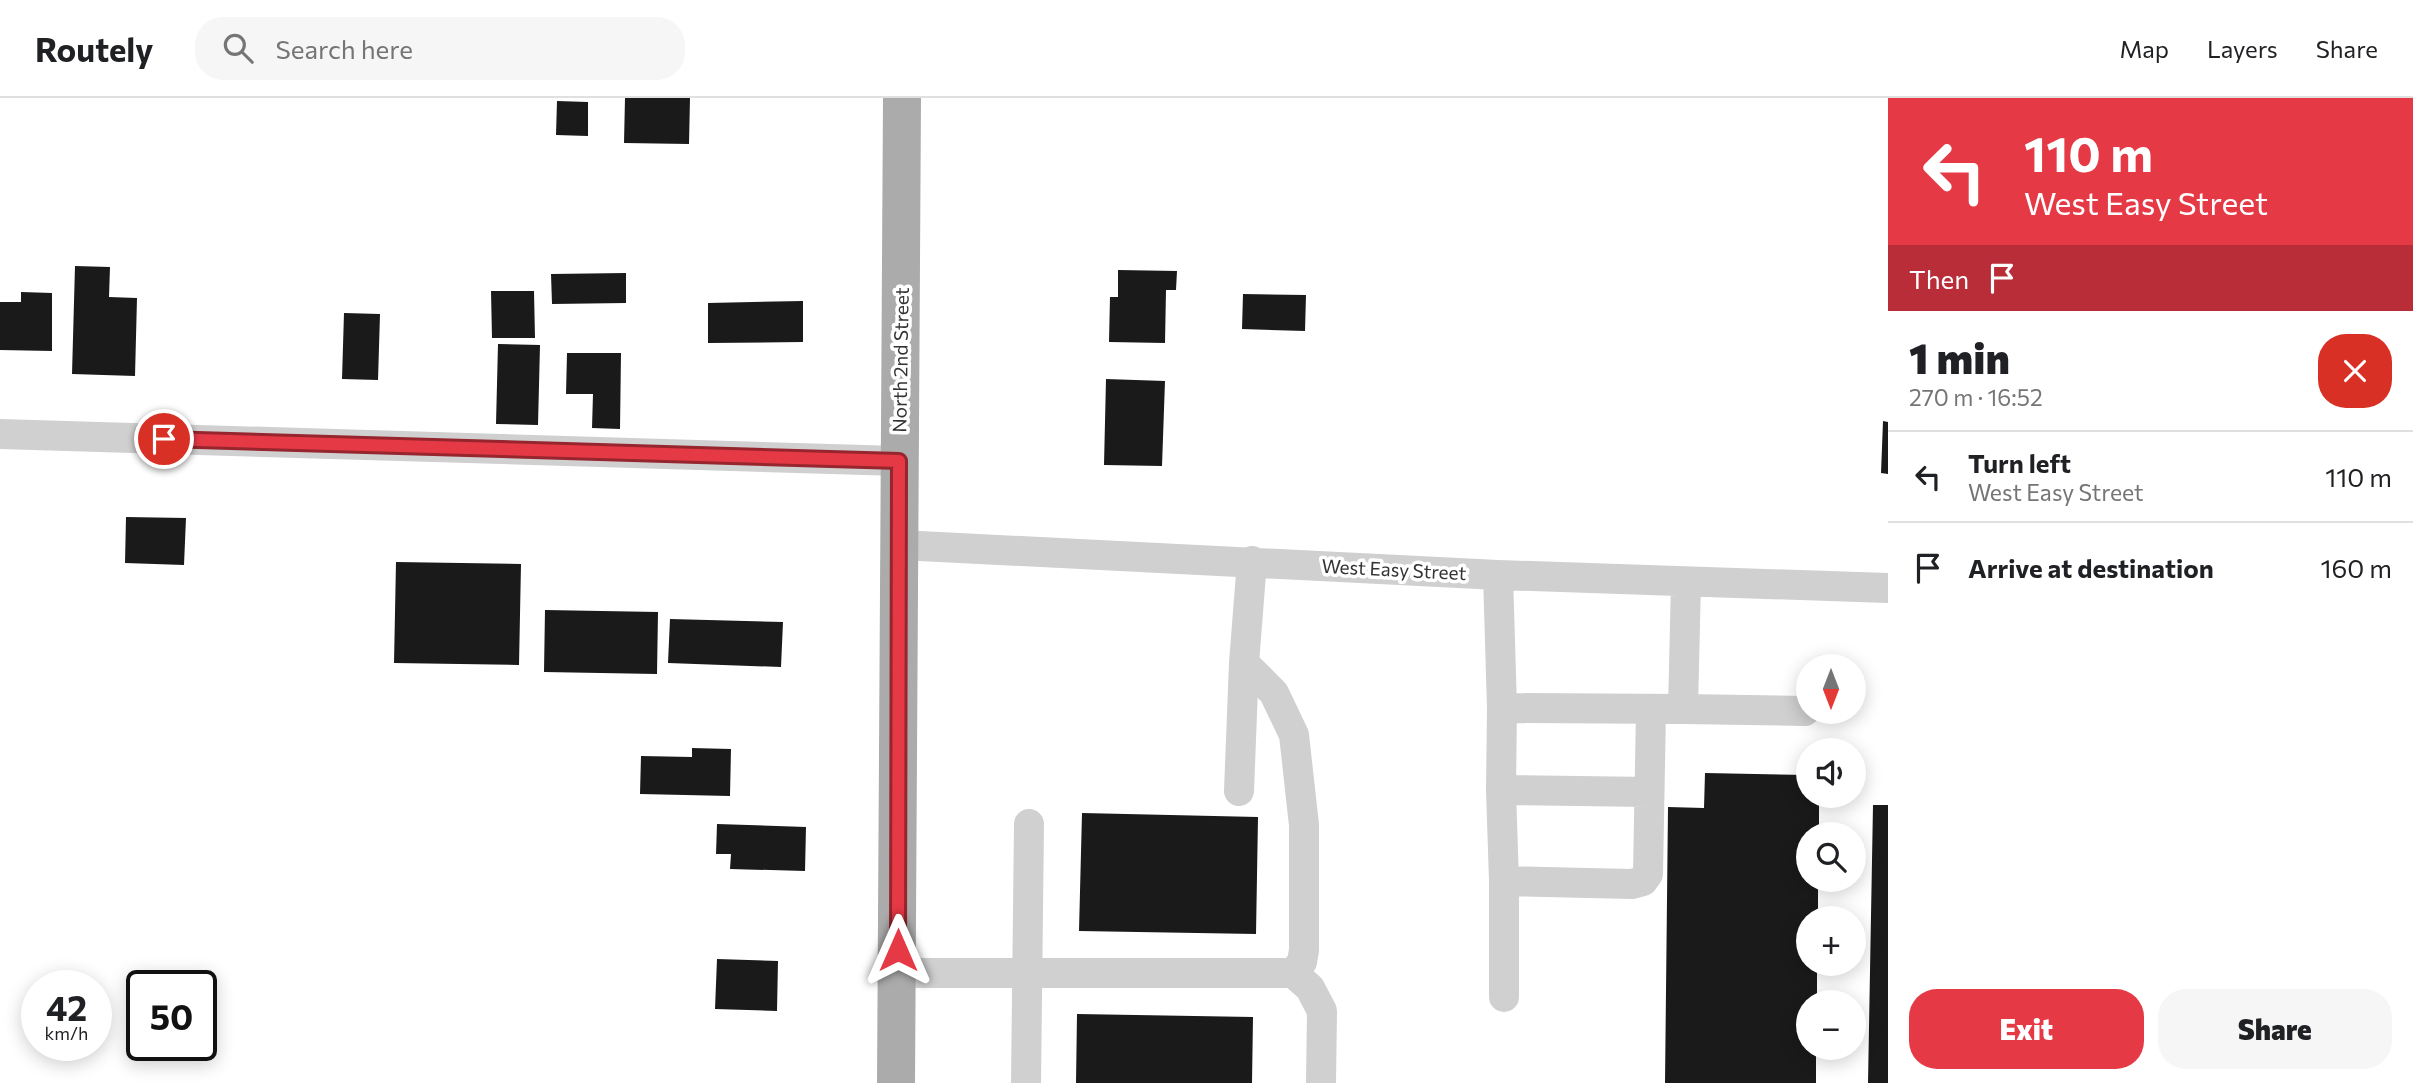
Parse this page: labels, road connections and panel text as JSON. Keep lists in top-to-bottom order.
{
  "streets": {
    "main road": ["North 2nd Street"],
    "street": ["West Easy Street"]
  },
  "crossings": [
    ["North 2nd Street", "West Easy Street"]
  ],
  "north": "bottom",
  "page": {
    "header": "Routely",
    "search": "Search here",
    "nav": ["Map", "Layers", "Share"],
    "turn": ["110 m", "West Easy Street"],
    "then": "Then",
    "heading": ["1 min", "270 m · 16:52"],
    "list": [
      {
        "name": "Turn left",
        "note": "West Easy Street",
        "value": "110 m"
      },
      {
        "name": "Arrive at destination",
        "value": "160 m"
      }
    ],
    "map_buttons": ["+", "−"],
    "speed": "42 km/h",
    "limit": "50",
    "buttons": ["Exit", "Share"]
  }
}
